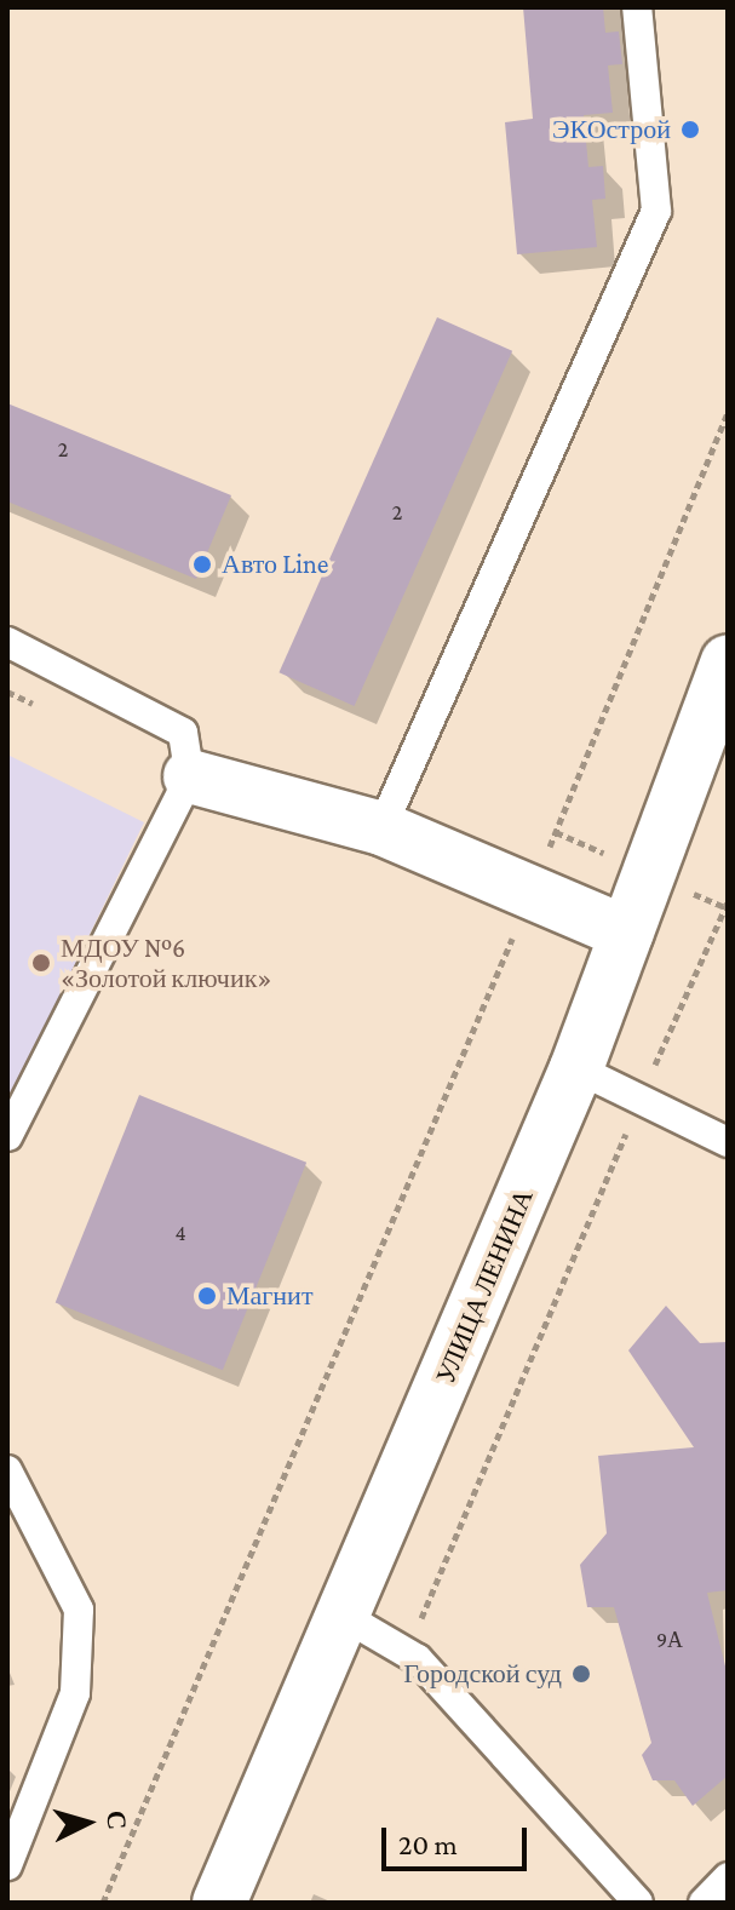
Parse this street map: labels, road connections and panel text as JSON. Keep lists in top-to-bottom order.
{
  "streets": {
    "street": ["УЛИЦА ЛЕНИНА"]
  },
  "places": [
    "ЭКОстрой",
    "Авто Line",
    "МДОУ №6 «Золотой ключик»",
    "Магнит",
    "Городской суд"
  ],
  "house_numbers": [
    "2",
    "2",
    "4",
    "9А"
  ],
  "scale_bar": "20 m",
  "north": "right"
}
